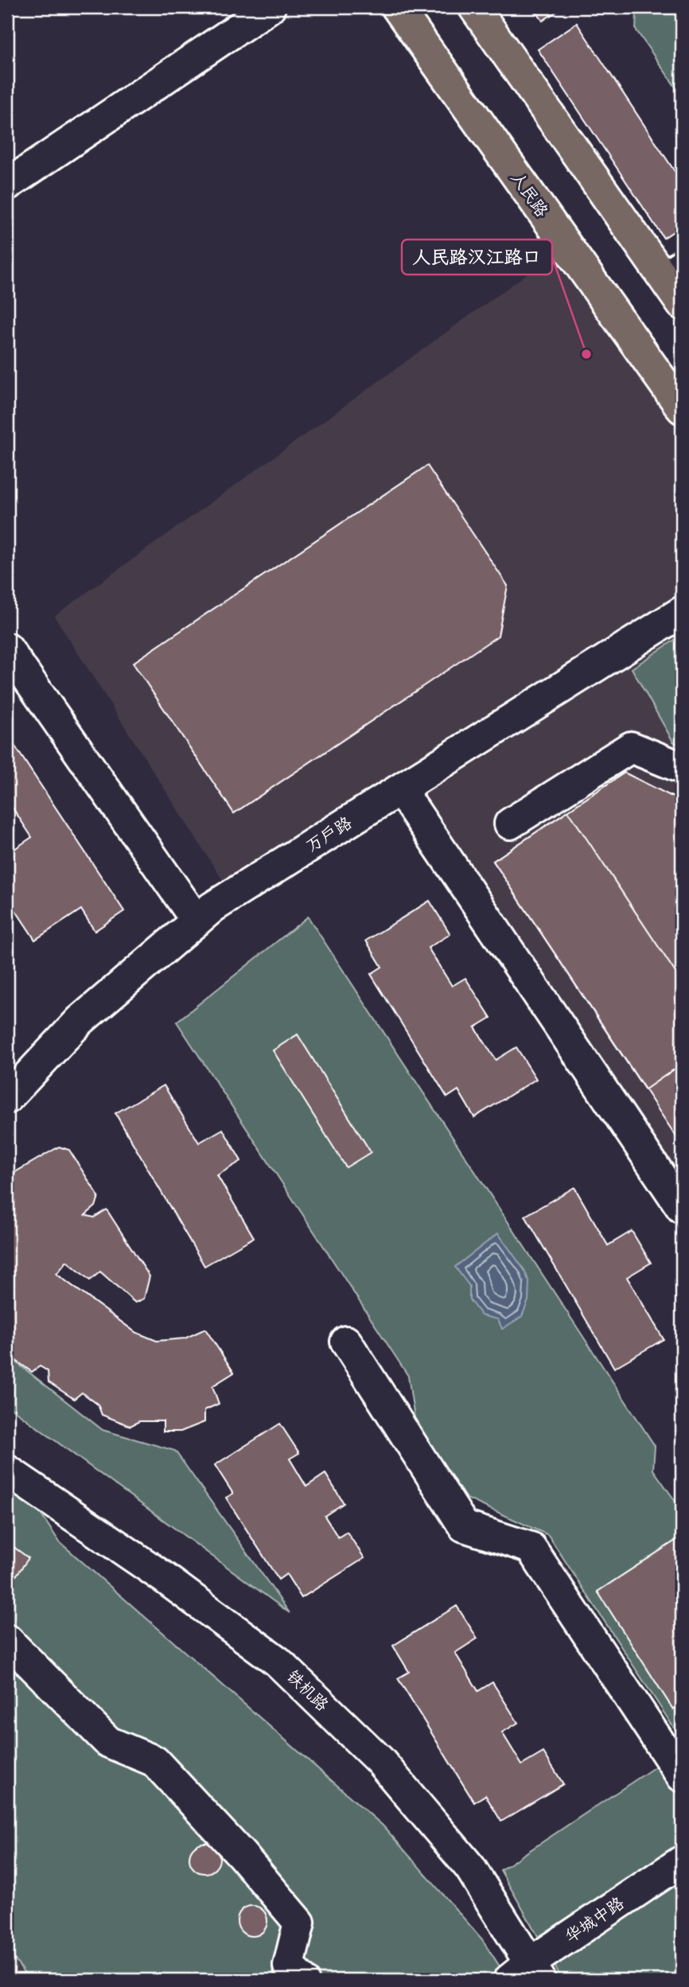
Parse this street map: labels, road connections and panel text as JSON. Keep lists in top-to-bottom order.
{
  "streets": {
    "main road": ["人民路"],
    "street": ["万户路", "铁机路", "华城中路"]
  },
  "crossings": [
    ["铁机路", "华城中路"]
  ],
  "places": ["人民路汉江路口"]
}
